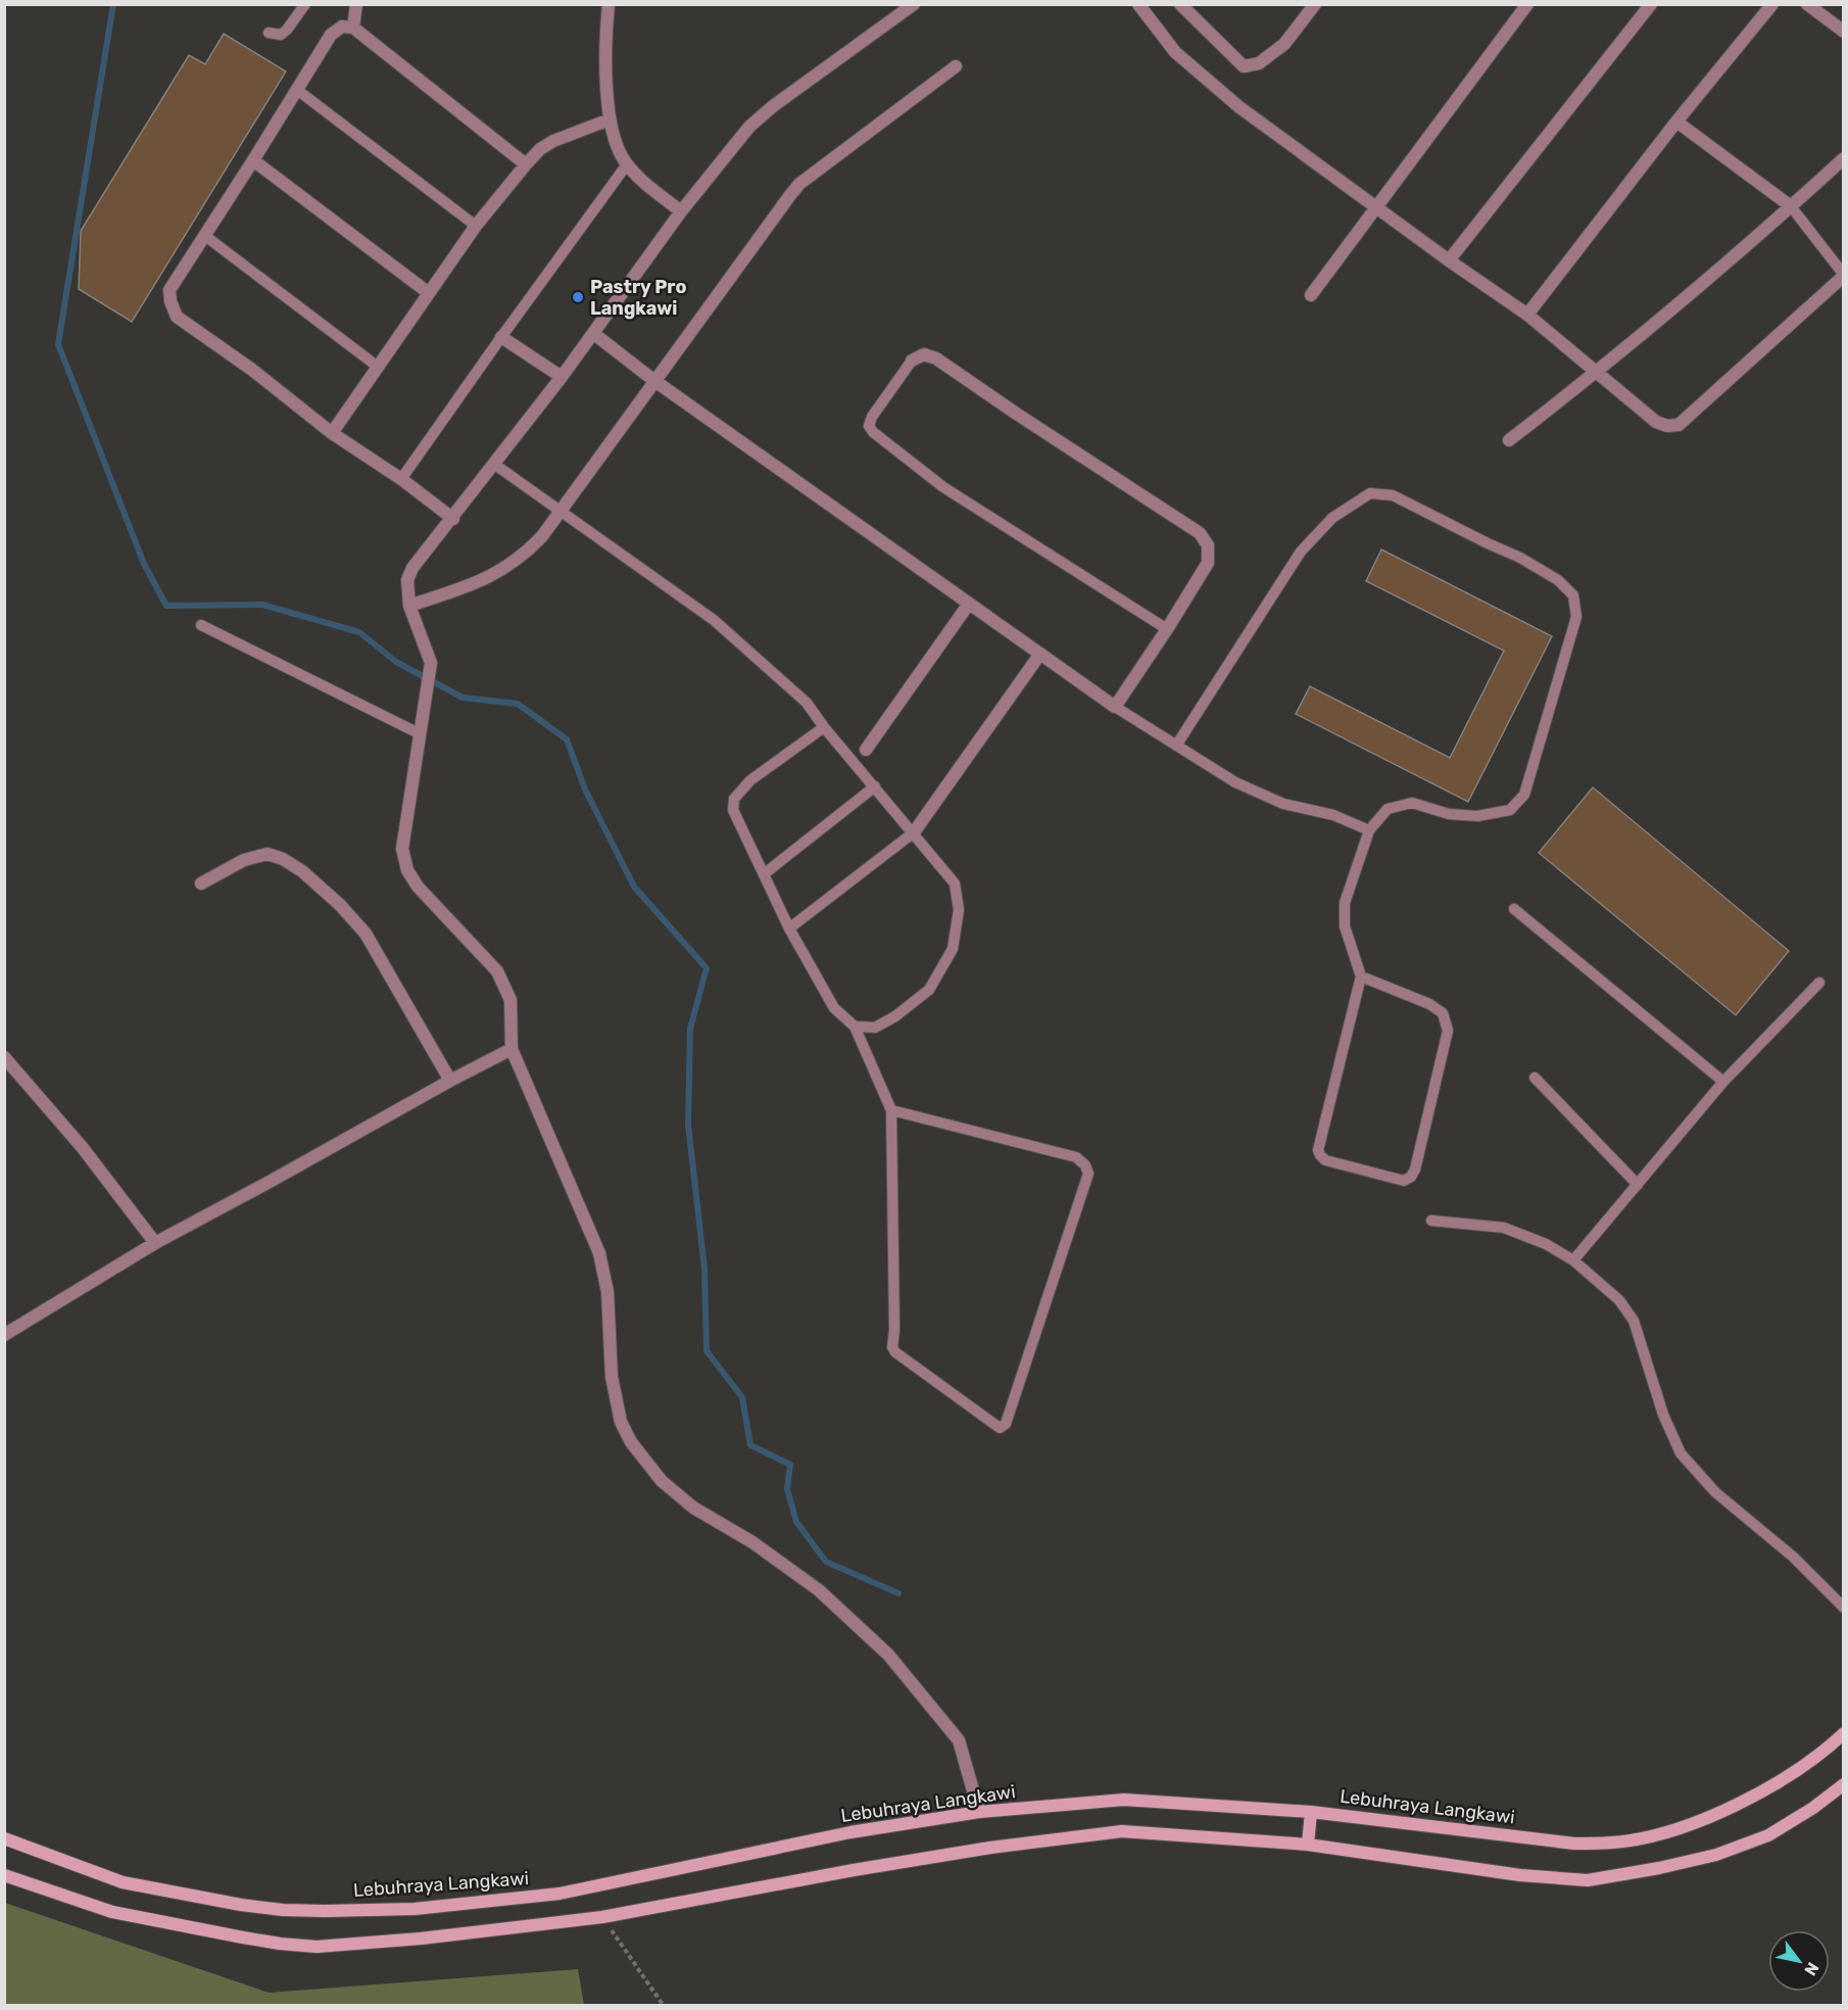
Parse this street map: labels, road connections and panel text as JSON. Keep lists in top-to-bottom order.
{
  "streets": {
    "main road": ["Lebuhraya Langkawi"]
  },
  "places": ["Pastry Pro Langkawi"],
  "north": "bottom right"
}
